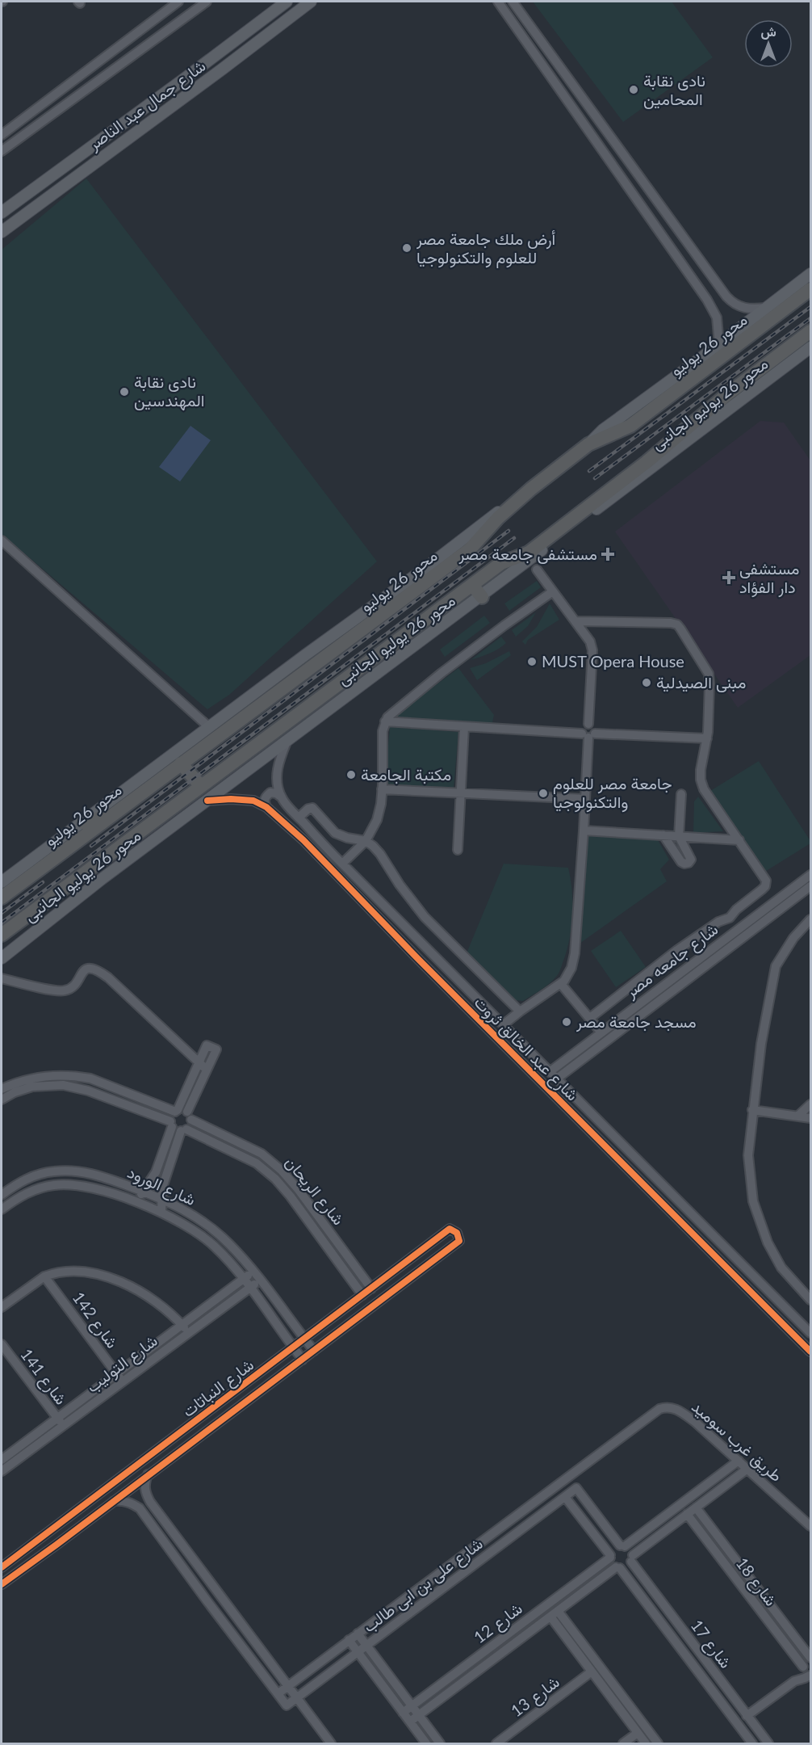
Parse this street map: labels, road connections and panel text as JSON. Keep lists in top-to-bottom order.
{
  "streets": {
    "highway": ["محور 26 يوليو"],
    "main road": ["شارع جمال عبد الناصر", "محور 26 يوليو الجانبى"],
    "street": [
      "شارع جامعه مصر",
      "شارع عبد الخالق ثروت",
      "شارع الورود",
      "شارع الريحان",
      "شارع 142",
      "شارع التوليب",
      "شارع 141",
      "شارع النباتات",
      "طريق غرب سوميد",
      "شارع 18",
      "شارع على بن ابى طالب",
      "شارع 12",
      "شارع 17",
      "شارع 13"
    ]
  },
  "crossings": [
    ["محور 26 يوليو الجانبى", "شارع عبد الخالق ثروت"],
    ["شارع جامعه مصر", "شارع عبد الخالق ثروت"],
    ["شارع الورود", "شارع التوليب"],
    ["شارع الورود", "شارع النباتات"],
    ["شارع الريحان", "شارع النباتات"],
    ["شارع 142", "شارع التوليب"],
    ["شارع التوليب", "شارع 141"],
    ["طريق غرب سوميد", "شارع على بن ابى طالب"],
    ["شارع على بن ابى طالب", "شارع 12"],
    ["شارع على بن ابى طالب", "شارع 17"],
    ["شارع 12", "شارع 17"]
  ],
  "places": {
    "other": [
      "نادى نقابة المحامين",
      "أرض ملك جامعة مصر للعلوم والتكنولوجيا",
      "نادى نقابة المهندسين",
      "MUST Opera House",
      "مبنى الصيدلية",
      "مكتبة الجامعة",
      "جامعة مصر للعلوم والتكنولوجيا",
      "مسجد جامعة مصر"
    ],
    "health": ["مستشفى جامعة مصر", "مستشفى دار الفؤاد"]
  },
  "north": "top"
}
